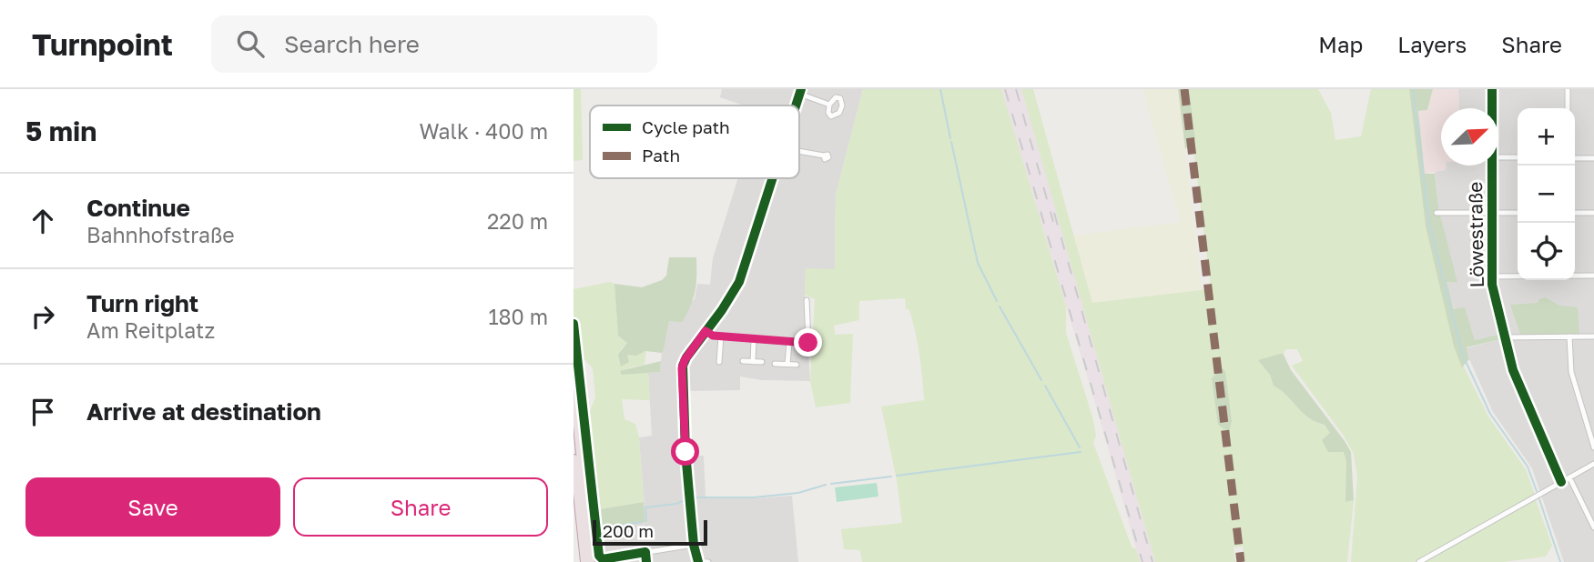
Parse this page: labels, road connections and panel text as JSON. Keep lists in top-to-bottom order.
{
  "streets": {
    "street": ["Löwestraße"]
  },
  "legend": ["Cycle path", "Path"],
  "scale_bar": "200 m",
  "north": "top right",
  "page": {
    "header": "Turnpoint",
    "search": "Search here",
    "nav": ["Map", "Layers", "Share"],
    "heading": ["5 min", "Walk · 400 m"],
    "map_buttons": ["+", "−"],
    "list": [
      ["Continue", "Bahnhofstraße", "220 m"],
      ["Turn right", "Am Reitplatz", "180 m"],
      "Arrive at destination"
    ],
    "buttons": ["Save", "Share"],
    "scale": "200 m"
  }
}
